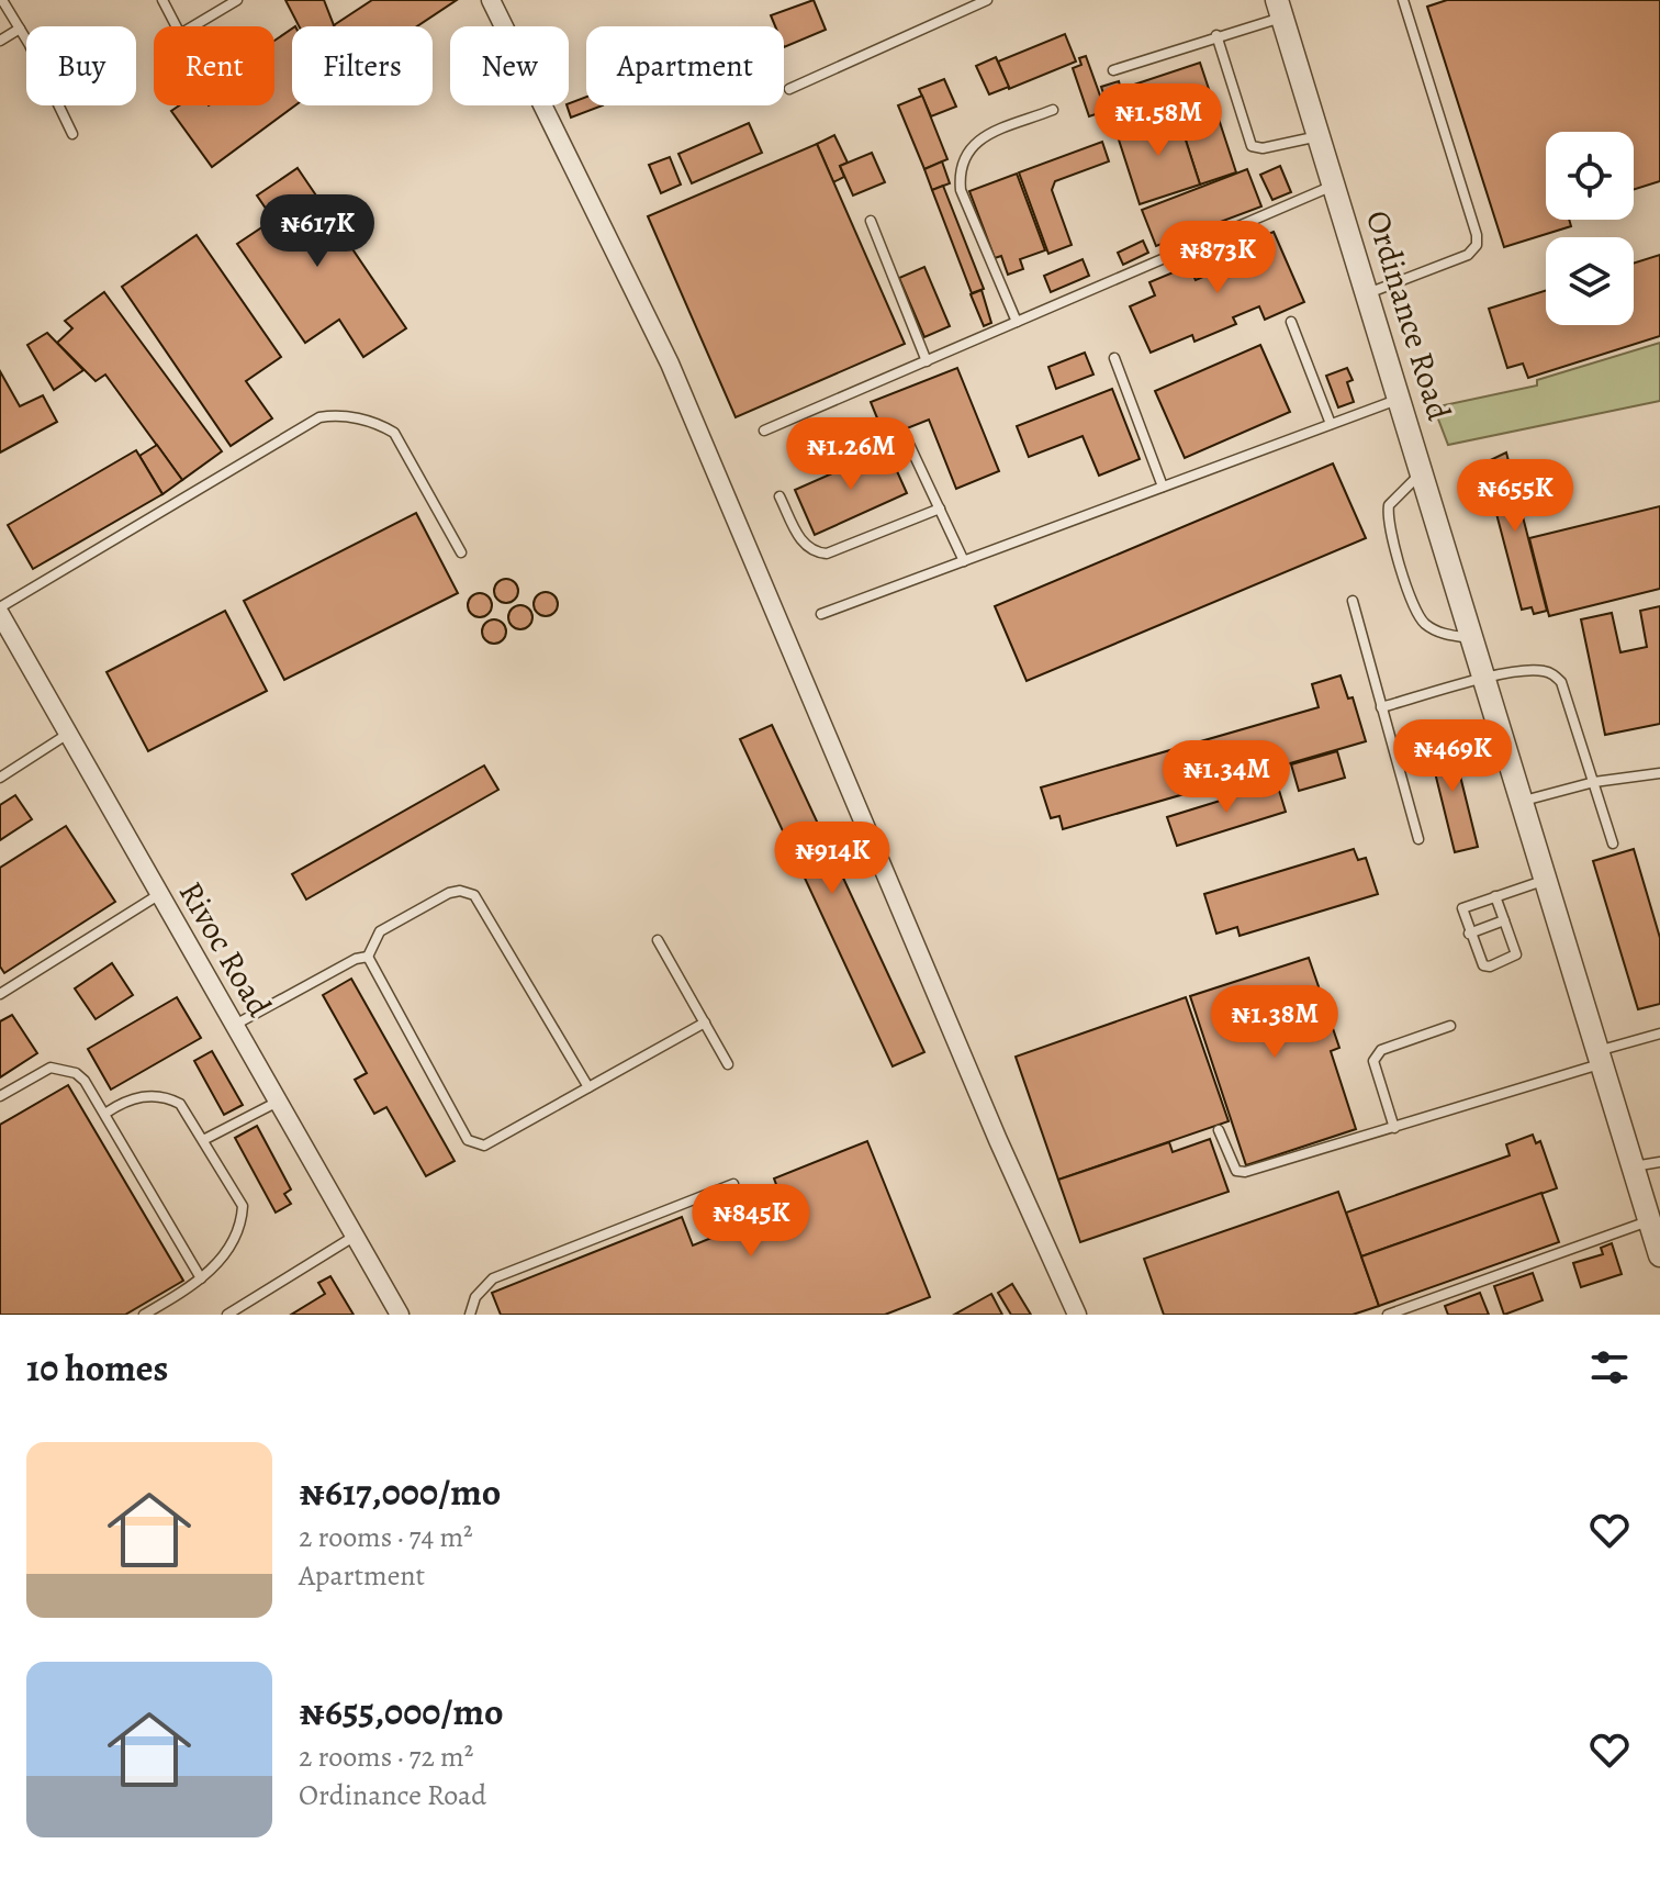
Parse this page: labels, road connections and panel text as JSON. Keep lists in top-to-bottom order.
{
  "streets": {
    "street": ["Ordinance Road", "Rivoc Road"]
  },
  "page": {
    "chip": [
      "Buy",
      "Rent",
      "Filters",
      "New",
      "Apartment"
    ],
    "price": [
      "₦1.58M",
      "₦617K",
      "₦873K",
      "₦1.26M",
      "₦655K",
      "₦469K",
      "₦1.34M",
      "₦914K",
      "₦1.38M",
      "₦845K"
    ],
    "heading": "10 homes",
    "list": [
      {
        "name": "₦617,000/mo",
        "note": "2 rooms · 74 m² · Apartment"
      },
      {
        "name": "₦655,000/mo",
        "note": "2 rooms · 72 m² · Ordinance Road"
      }
    ]
  }
}
